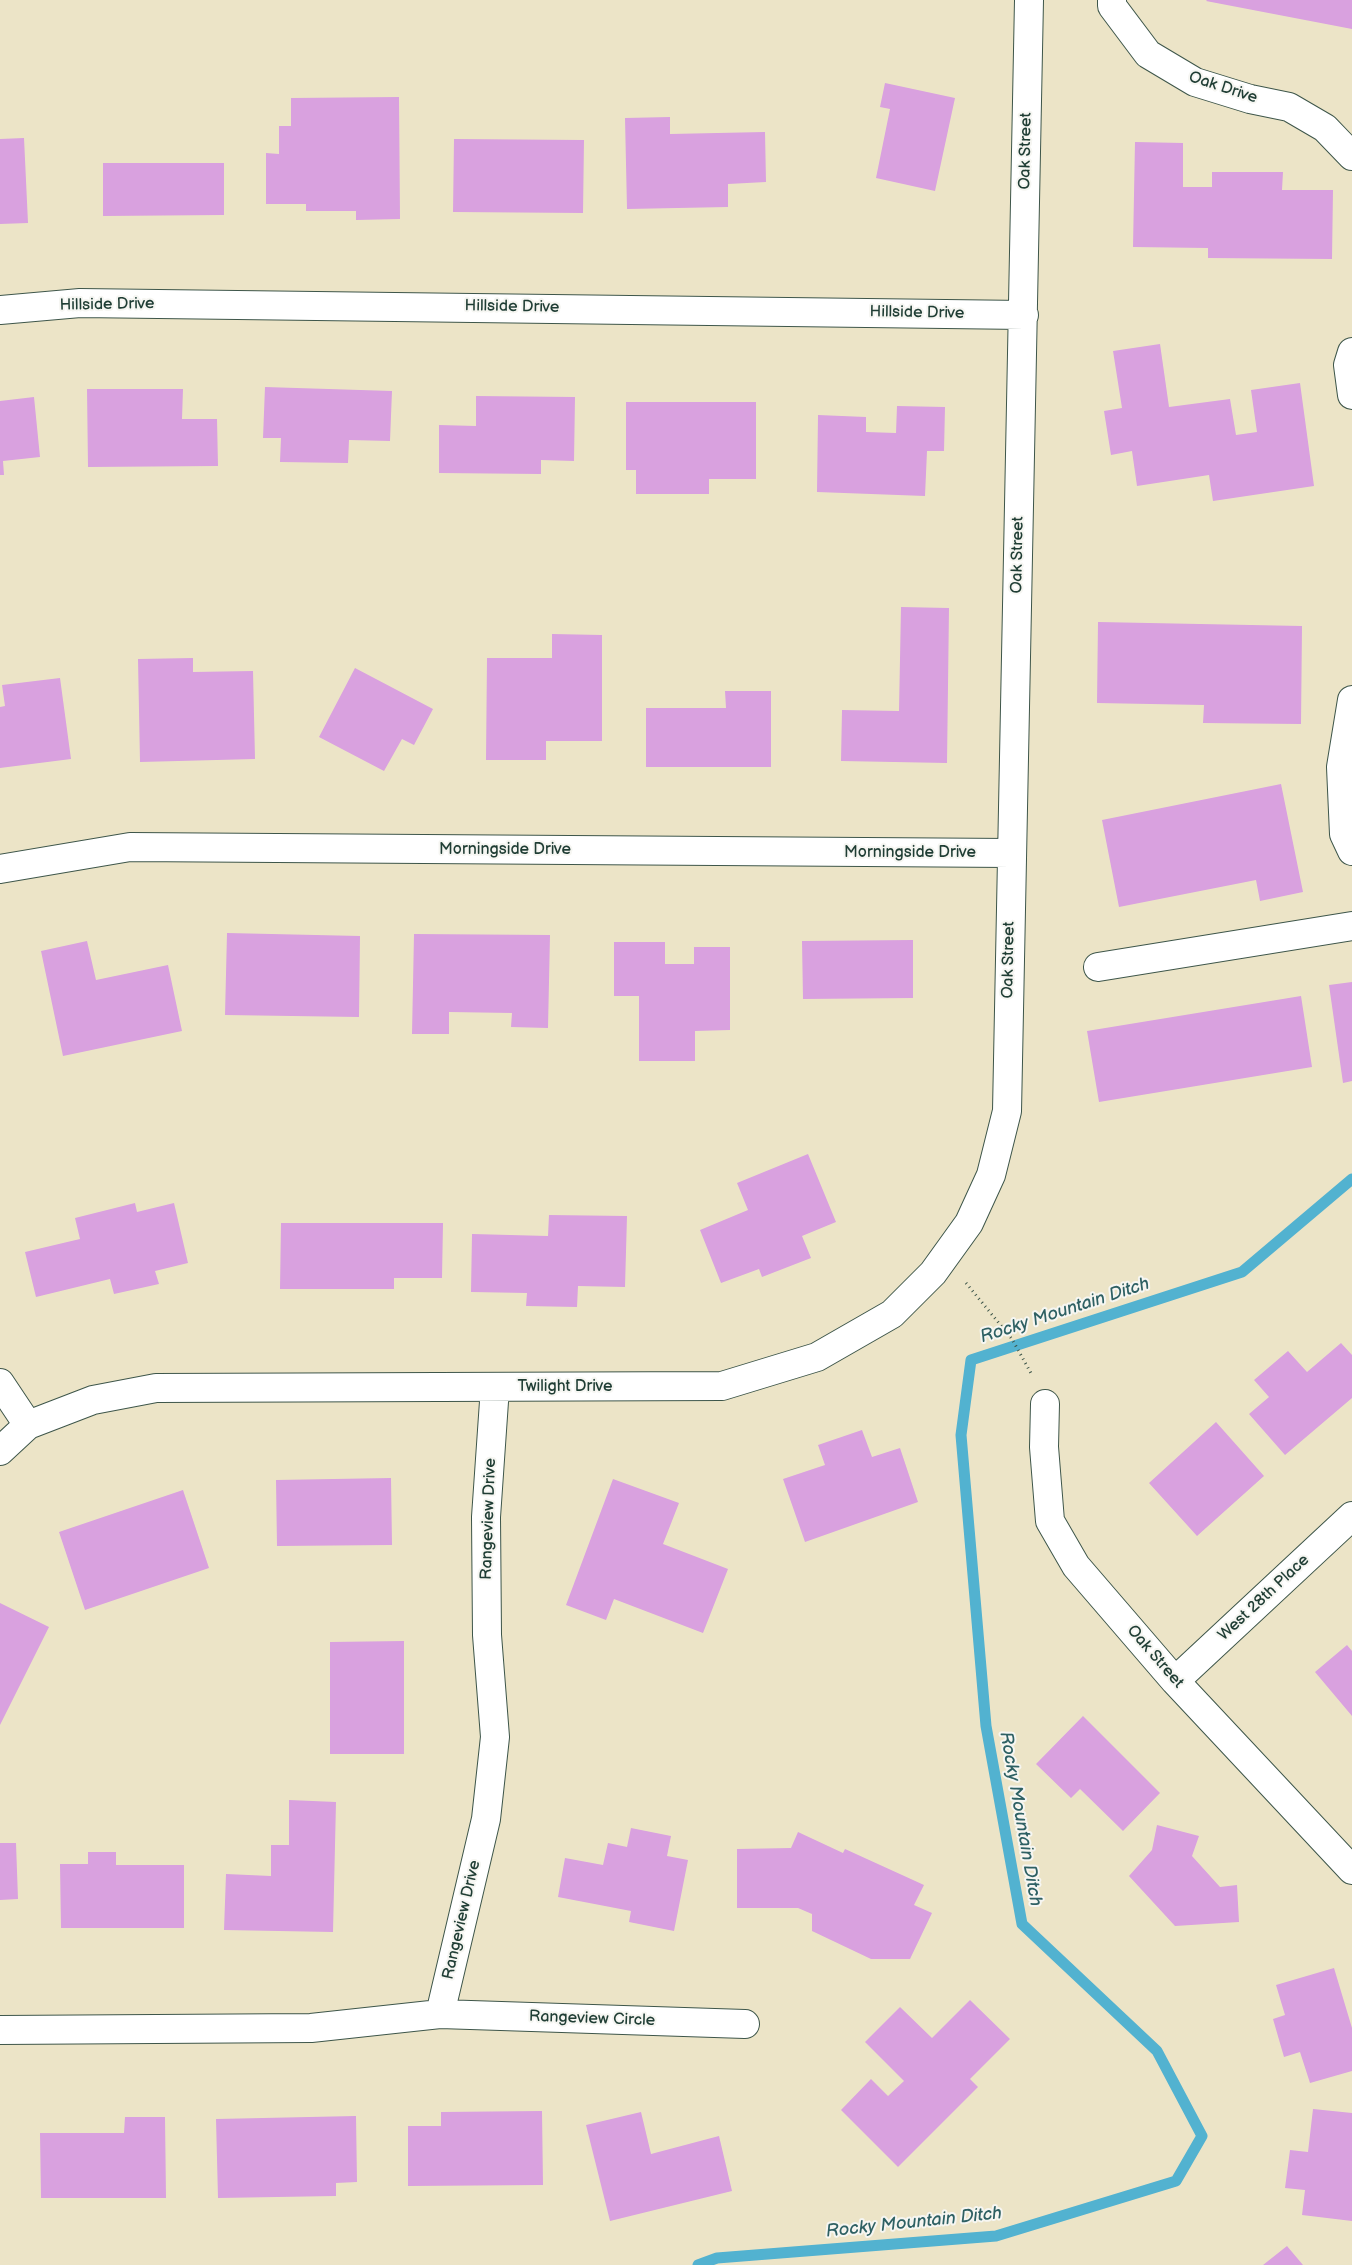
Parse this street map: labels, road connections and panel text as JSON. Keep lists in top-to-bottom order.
{
  "streets": {
    "street": [
      "Oak Drive",
      "Oak Street",
      "Hillside Drive",
      "Morningside Drive",
      "Twilight Drive",
      "Rangeview Drive",
      "West 28th Place",
      "Rangeview Circle"
    ]
  },
  "crossings": [
    ["Oak Street", "Hillside Drive"],
    ["Oak Street", "Morningside Drive"],
    ["Oak Street", "Twilight Drive"],
    ["Oak Street", "West 28th Place"],
    ["Twilight Drive", "Rangeview Drive"],
    ["Rangeview Drive", "Rangeview Circle"]
  ],
  "water": ["Rocky Mountain Ditch"]
}
